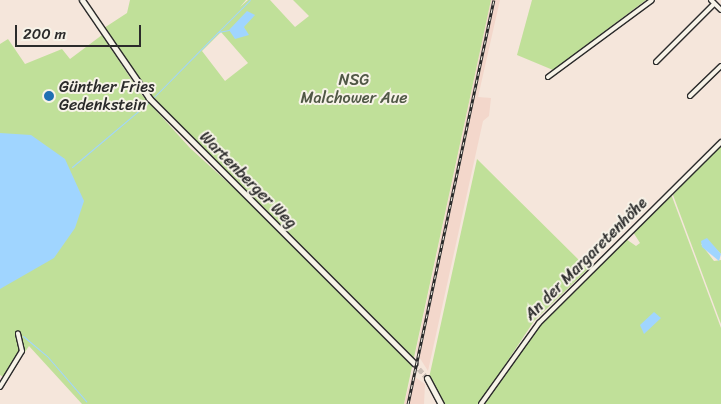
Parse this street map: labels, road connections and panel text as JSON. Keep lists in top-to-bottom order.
{
  "streets": {
    "main road": ["Wartenberger Weg"],
    "street": ["An der Margaretenhöhe"]
  },
  "parks": ["NSG Malchower Aue"],
  "places": ["Günther Fries Gedenkstein"],
  "scale_bar": "200 m"
}
